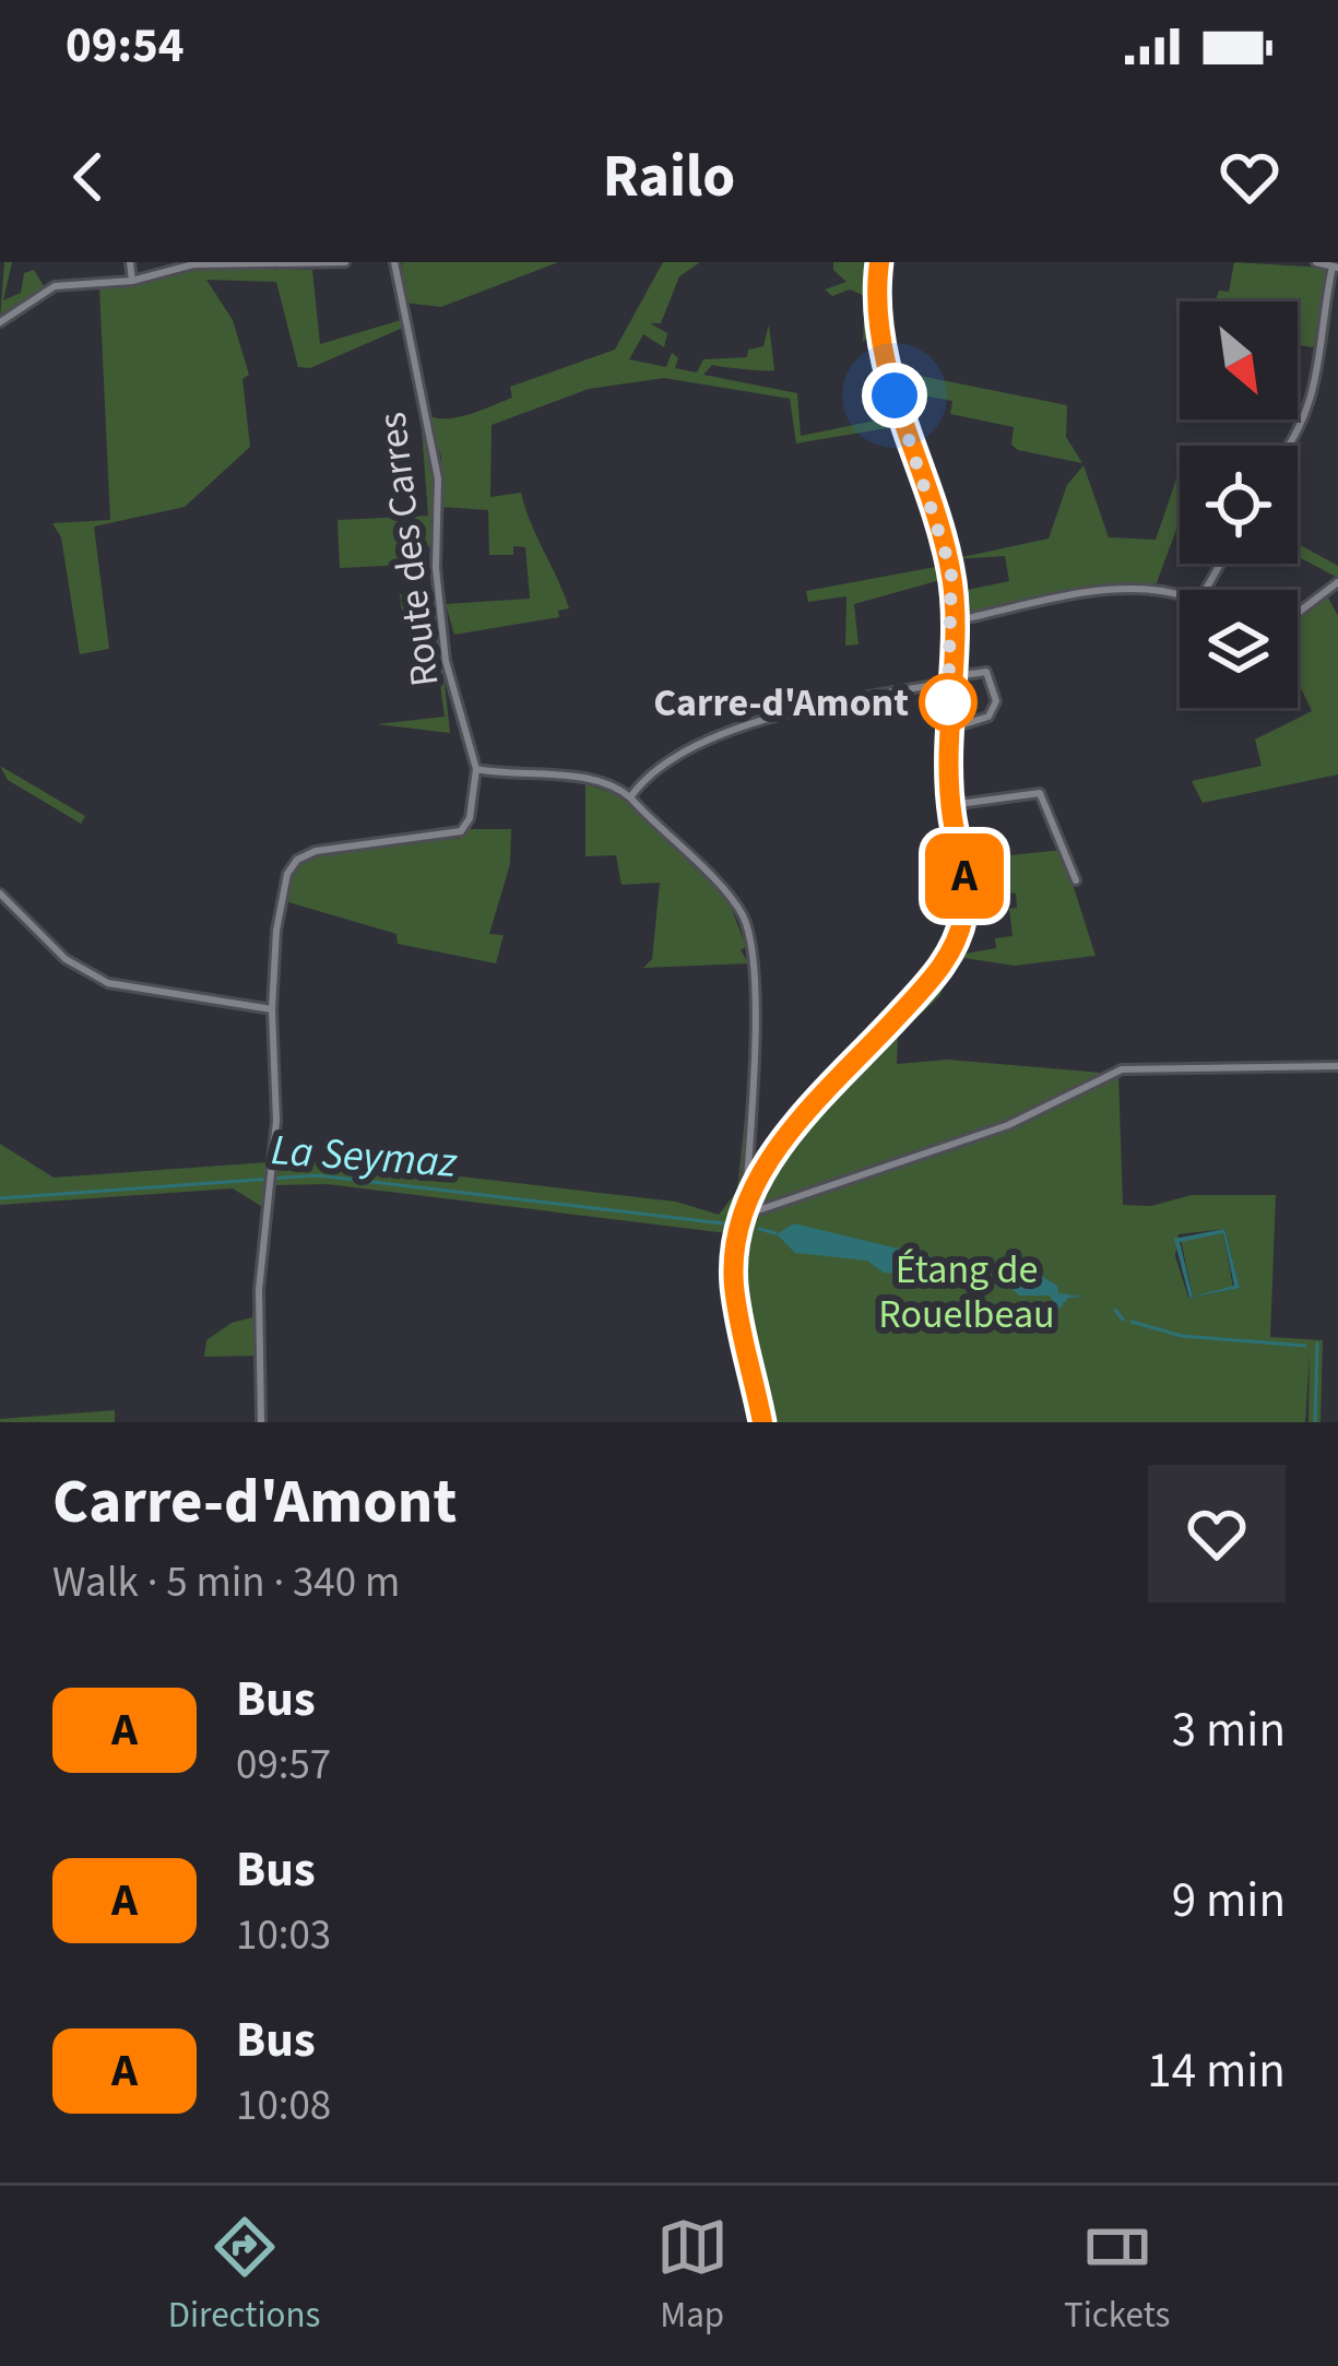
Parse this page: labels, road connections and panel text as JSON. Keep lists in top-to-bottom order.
{
  "streets": {
    "street": ["Route des Carres"]
  },
  "water": ["La Seymaz"],
  "parks": ["Étang de Rouelbeau"],
  "places": ["Carre-d'Amont"],
  "lines": ["bus line A"],
  "north": "bottom right",
  "page": {
    "status": "09:54",
    "header": "Railo",
    "on_map": "A",
    "heading": ["Carre-d'Amont", "Walk · 5 min · 340 m"],
    "list": [
      {
        "mark": "A",
        "name": "Bus",
        "note": "09:57",
        "value": "3 min"
      },
      {
        "mark": "A",
        "name": "Bus",
        "note": "10:03",
        "value": "9 min"
      },
      {
        "mark": "A",
        "name": "Bus",
        "note": "10:08",
        "value": "14 min"
      }
    ],
    "tabs": ["Directions", "Map", "Tickets"]
  }
}
